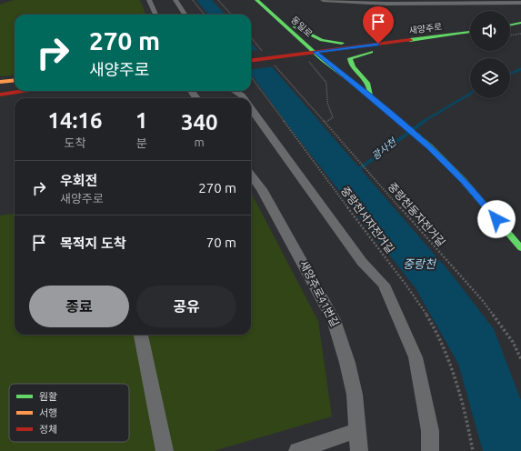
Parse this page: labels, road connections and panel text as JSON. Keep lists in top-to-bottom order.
{
  "streets": {
    "main road": ["동일로", "새양주로"],
    "street": ["새양주로41번길"],
    "path": ["중랑천동자전거길", "중랑천서자전거길"]
  },
  "crossings": [
    ["동일로", "새양주로"]
  ],
  "water": ["광사천", "중랑천"],
  "legend": ["원활", "서행", "정체"],
  "page": {
    "turn": ["270 m", "새양주로"],
    "eta": [
      "14:16",
      "도착",
      "1",
      "분",
      "340",
      "m"
    ],
    "list": [
      {
        "name": "우회전",
        "note": "새양주로",
        "value": "270 m"
      },
      {
        "name": "목적지 도착",
        "value": "70 m"
      }
    ],
    "buttons": ["종료", "공유"]
  }
}
